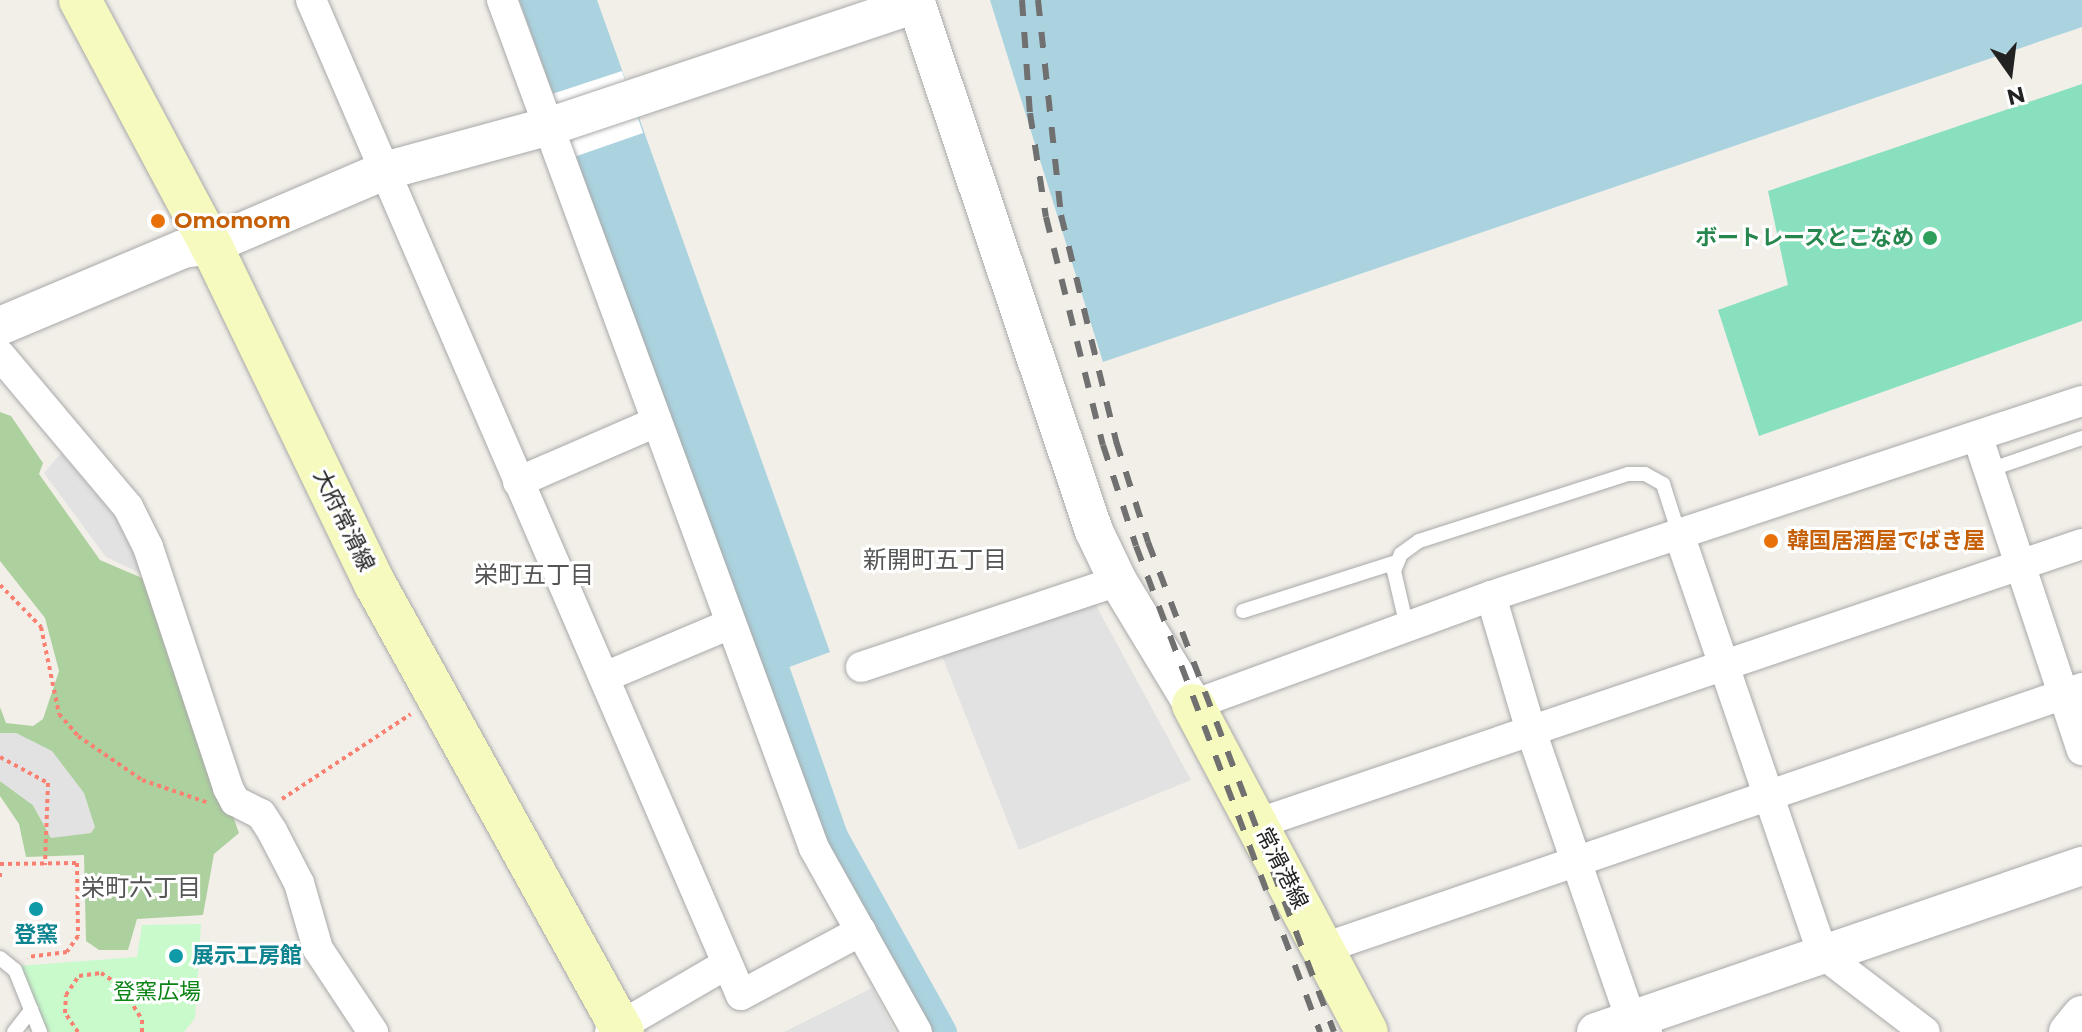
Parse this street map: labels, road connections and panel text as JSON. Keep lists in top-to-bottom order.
{
  "streets": {
    "main road": ["大府常滑線", "常滑港線"]
  },
  "districts": ["新開町五丁目", "栄町五丁目", "栄町六丁目"],
  "parks": ["登窯広場"],
  "places": [
    "Omomom",
    "ボートレースとこなめ",
    "韓国居酒屋でばき屋",
    "登窯",
    "展示工房館"
  ],
  "north": "bottom"
}
